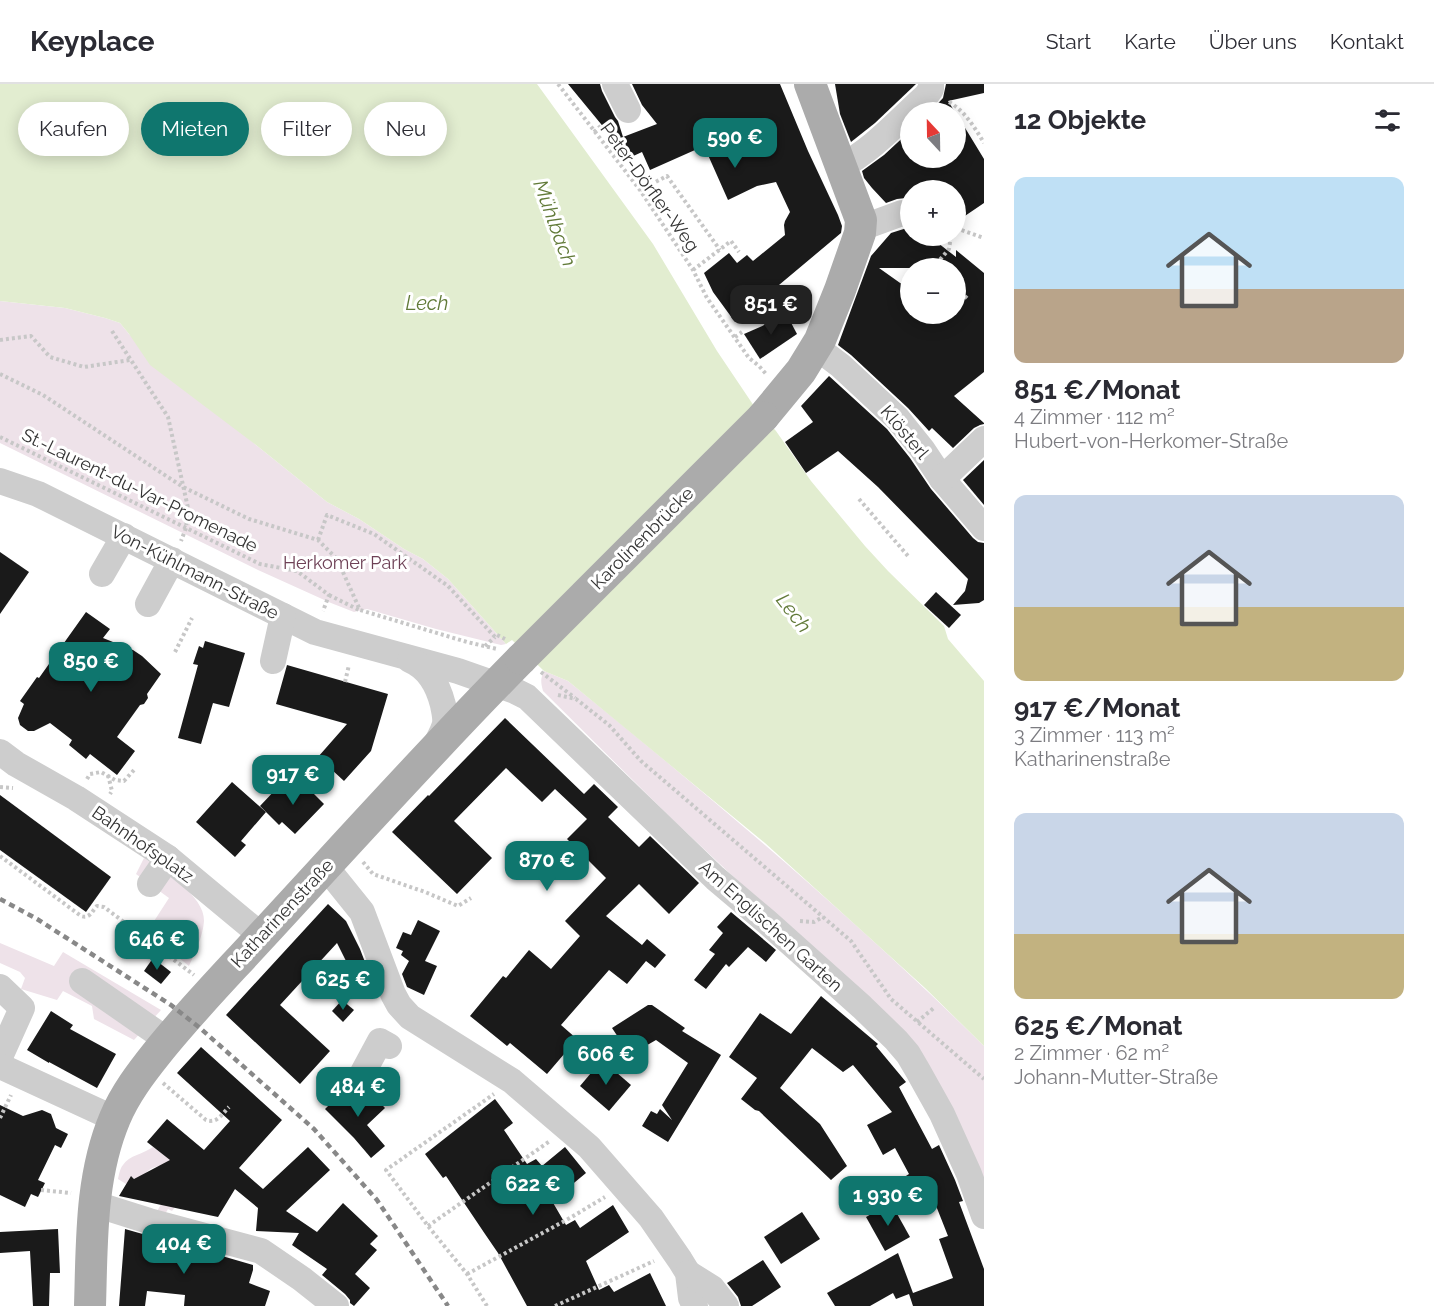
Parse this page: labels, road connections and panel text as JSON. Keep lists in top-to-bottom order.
{
  "streets": {
    "main road": ["Karolinenbrücke", "Katharinenstraße"],
    "street": [
      "Klösterl",
      "Von-Kühlmann-Straße",
      "Bahnhofsplatz",
      "Am Englischen Garten"
    ],
    "path": ["Peter-Dörfler-Weg", "St.-Laurent-du-Var-Promenade"]
  },
  "crossings": [
    ["Klösterl", "Karolinenbrücke"],
    ["St.-Laurent-du-Var-Promenade", "Karolinenbrücke"],
    ["St.-Laurent-du-Var-Promenade", "Katharinenstraße"],
    ["Karolinenbrücke", "Katharinenstraße"],
    ["Von-Kühlmann-Straße", "Katharinenstraße"],
    ["Von-Kühlmann-Straße", "Am Englischen Garten"],
    ["Bahnhofsplatz", "Katharinenstraße"],
    ["Katharinenstraße", "Am Englischen Garten"]
  ],
  "water": ["Mühlbach", "Lech"],
  "parks": ["Herkomer Park"],
  "north": "top",
  "page": {
    "header": "Keyplace",
    "nav": [
      "Start",
      "Karte",
      "Über uns",
      "Kontakt"
    ],
    "heading": "12 Objekte",
    "map_buttons": ["+", "−"],
    "chip": [
      "Kaufen",
      "Mieten",
      "Filter",
      "Neu"
    ],
    "price": [
      "590 €",
      "851 €",
      "850 €",
      "917 €",
      "870 €",
      "646 €",
      "625 €",
      "606 €",
      "484 €",
      "622 €",
      "1 930 €",
      "404 €"
    ],
    "list": [
      {
        "name": "851 €/Monat",
        "note": "4 Zimmer · 112 m² · Hubert-von-Herkomer-Straße"
      },
      {
        "name": "917 €/Monat",
        "note": "3 Zimmer · 113 m² · Katharinenstraße"
      },
      {
        "name": "625 €/Monat",
        "note": "2 Zimmer · 62 m² · Johann-Mutter-Straße"
      }
    ]
  }
}
